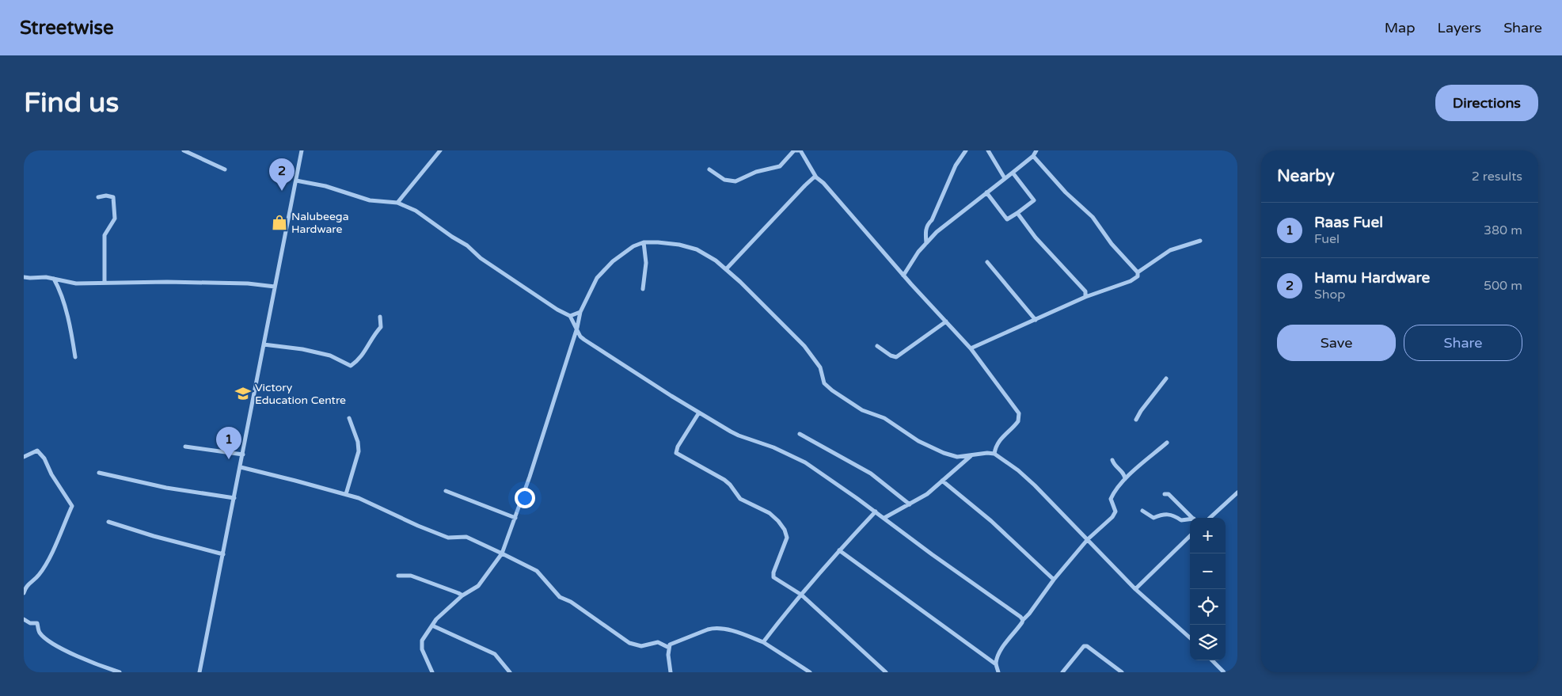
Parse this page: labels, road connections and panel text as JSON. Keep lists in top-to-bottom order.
{
  "places": {
    "shop": ["Nalubeega Hardware"],
    "school or university": ["Victory Education Centre"]
  },
  "page": {
    "header": "Streetwise",
    "nav": ["Map", "Layers", "Share"],
    "buttons": [
      "Directions",
      ["Save", "Share"]
    ],
    "title": "Find us",
    "heading": ["Nearby", "2 results"],
    "pins": ["2", "1"],
    "list": [
      {
        "mark": "1",
        "name": "Raas Fuel",
        "note": "Fuel",
        "value": "380 m"
      },
      {
        "mark": "2",
        "name": "Hamu Hardware",
        "note": "Shop",
        "value": "500 m"
      }
    ],
    "map_buttons": ["+", "−"]
  }
}
